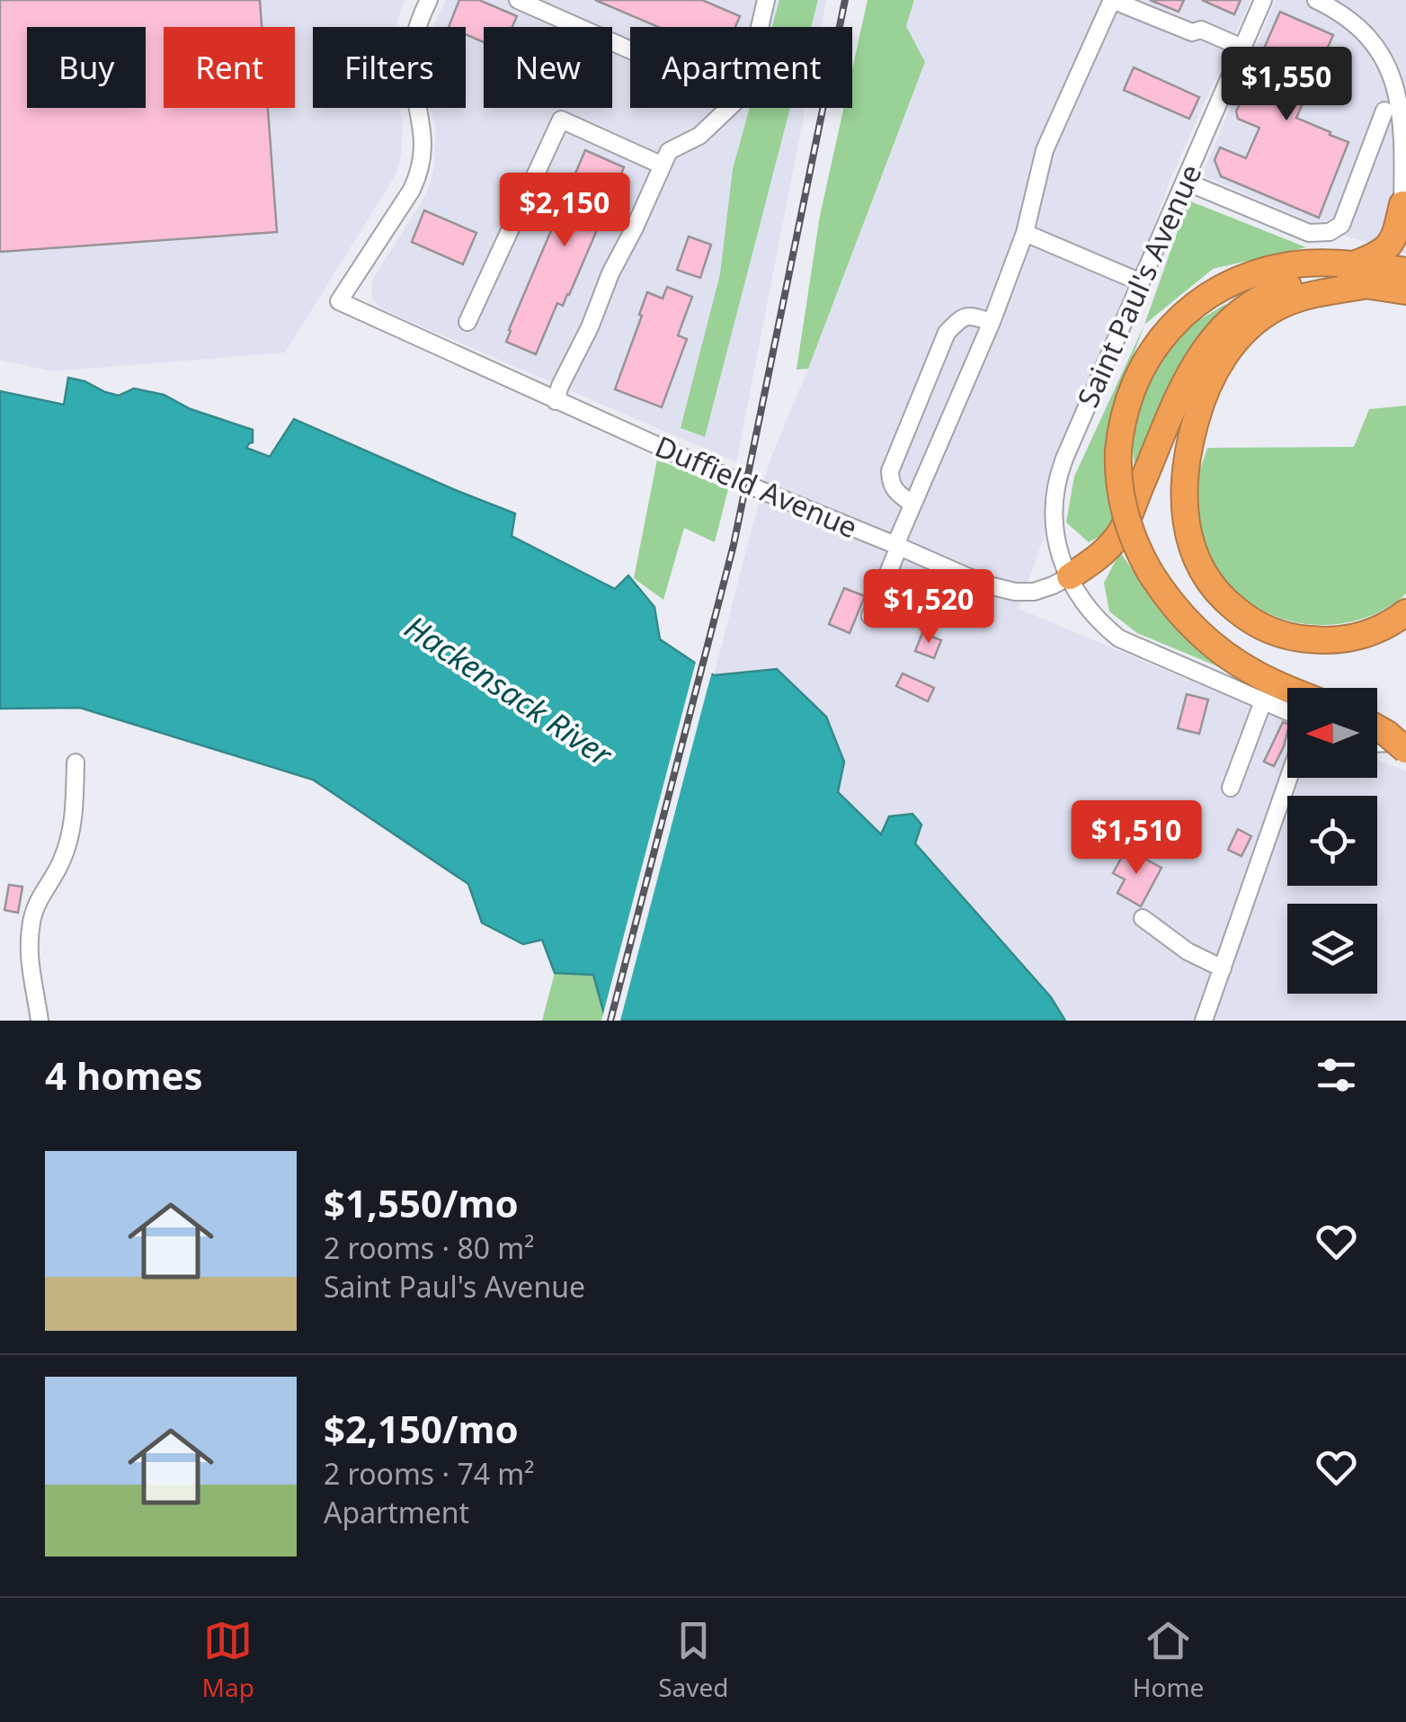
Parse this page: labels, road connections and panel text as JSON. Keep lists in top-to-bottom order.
{
  "streets": {
    "street": ["Saint Paul's Avenue", "Duffield Avenue"]
  },
  "crossings": [
    ["Saint Paul's Avenue", "Duffield Avenue"]
  ],
  "water": ["Hackensack River"],
  "north": "left",
  "page": {
    "chip": [
      "Buy",
      "Rent",
      "Filters",
      "New",
      "Apartment"
    ],
    "price": [
      "$1,550",
      "$2,150",
      "$1,520",
      "$1,510"
    ],
    "heading": "4 homes",
    "list": [
      {
        "name": "$1,550/mo",
        "note": "2 rooms · 80 m² · Saint Paul's Avenue"
      },
      {
        "name": "$2,150/mo",
        "note": "2 rooms · 74 m² · Apartment"
      }
    ],
    "tabs": ["Map", "Saved", "Home"]
  }
}
